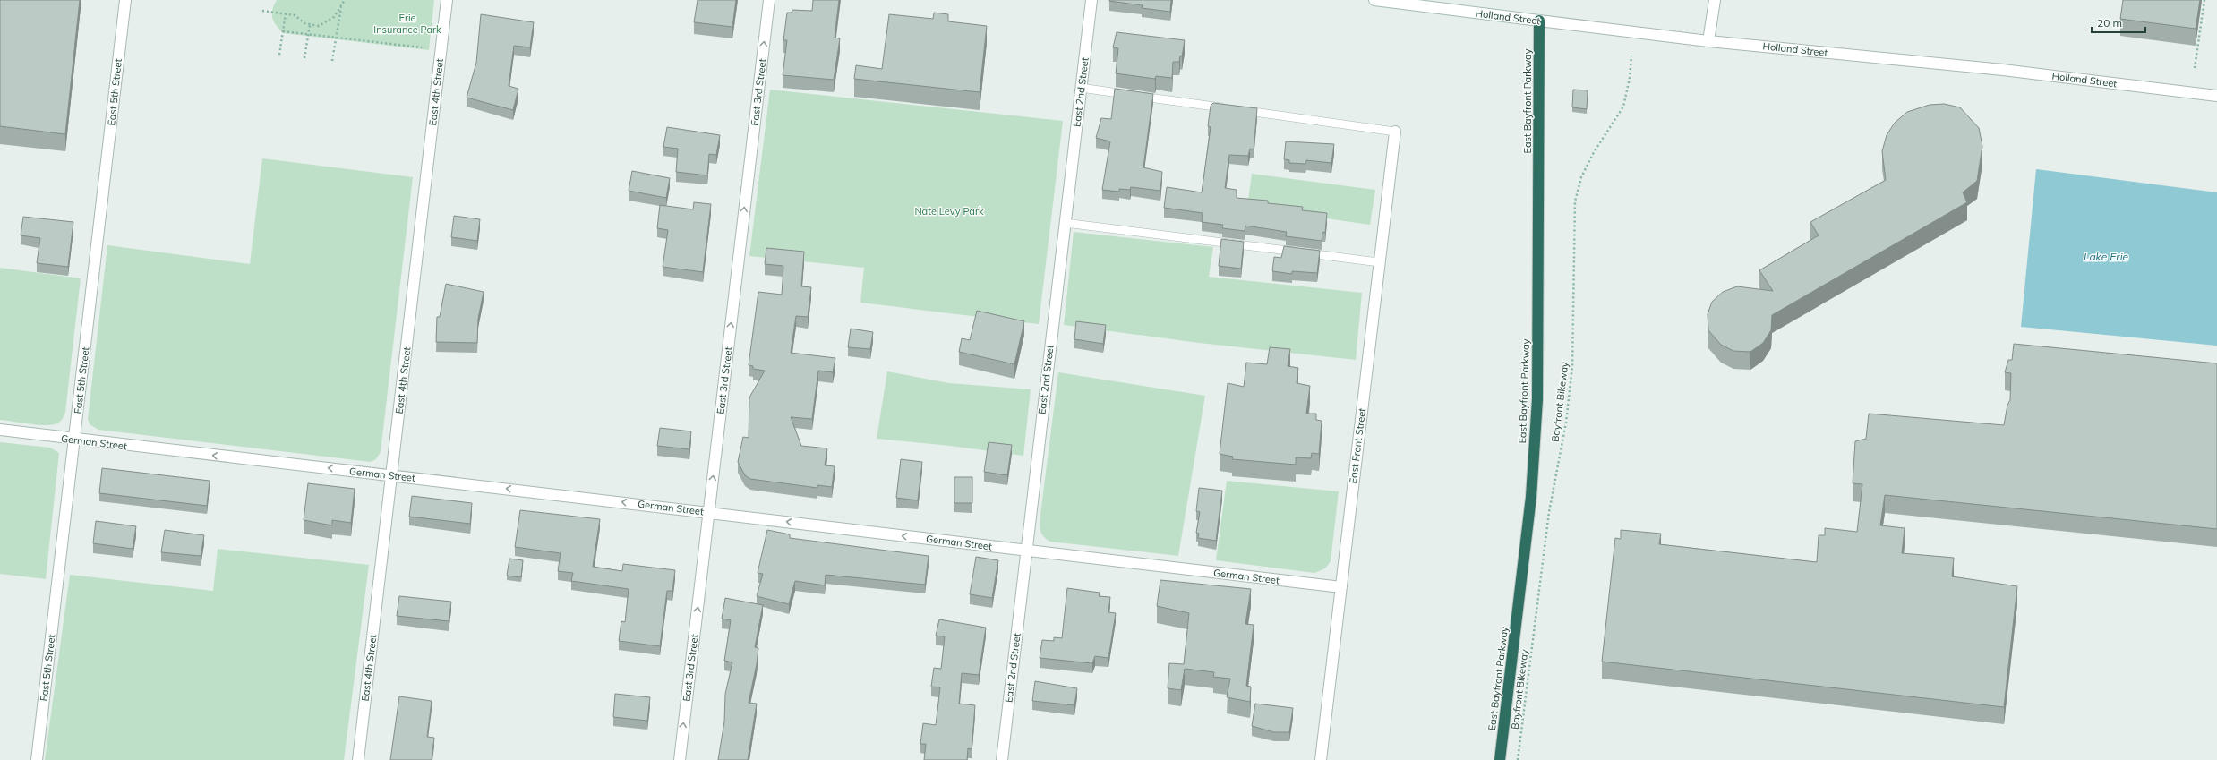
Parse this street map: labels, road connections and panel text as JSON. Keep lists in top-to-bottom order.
{
  "streets": {
    "highway": ["East Bayfront Parkway"],
    "street": [
      "Holland Street",
      "East 5th Street",
      "East 4th Street",
      "East 3rd Street",
      "East 2nd Street",
      "German Street",
      "East Front Street"
    ],
    "path": ["Bayfront Bikeway"]
  },
  "crossings": [
    ["Holland Street", "East Bayfront Parkway"],
    ["East 5th Street", "German Street"],
    ["East 4th Street", "German Street"],
    ["East 3rd Street", "German Street"],
    ["East 2nd Street", "German Street"],
    ["German Street", "East Front Street"]
  ],
  "one_way": ["East 3rd Street", "German Street"],
  "water": ["Lake Erie"],
  "parks": ["Erie Insurance Park", "Nate Levy Park"],
  "scale_bar": "20 m"
}
